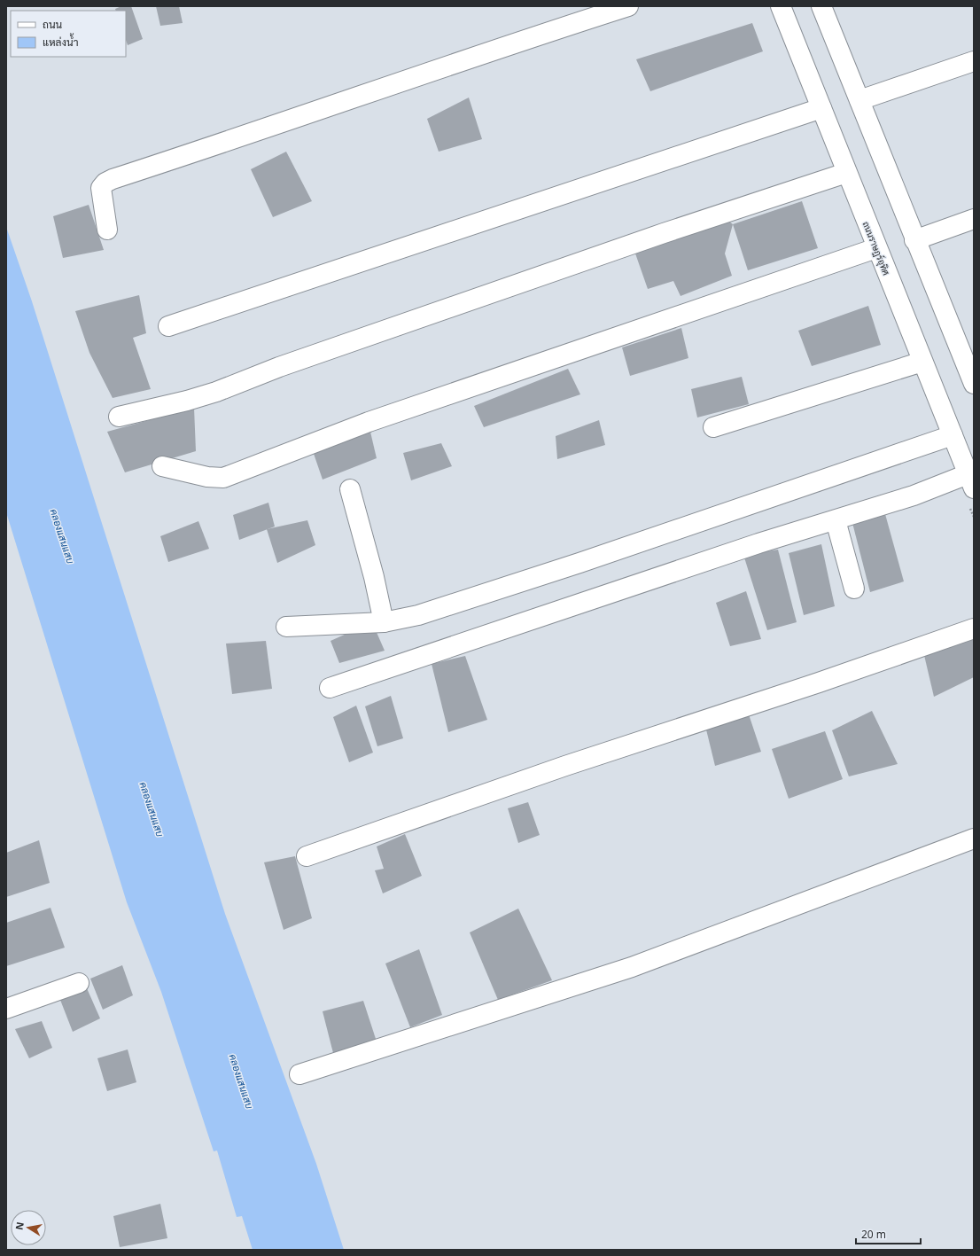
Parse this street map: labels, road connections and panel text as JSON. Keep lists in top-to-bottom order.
{
  "streets": {
    "street": ["ถนนราษฎร์อุทิศ"]
  },
  "water": ["คลองแสนแสบ"],
  "legend": ["ถนน", "แหล่งน้ำ"],
  "scale_bar": "20 m",
  "north": "left"
}
